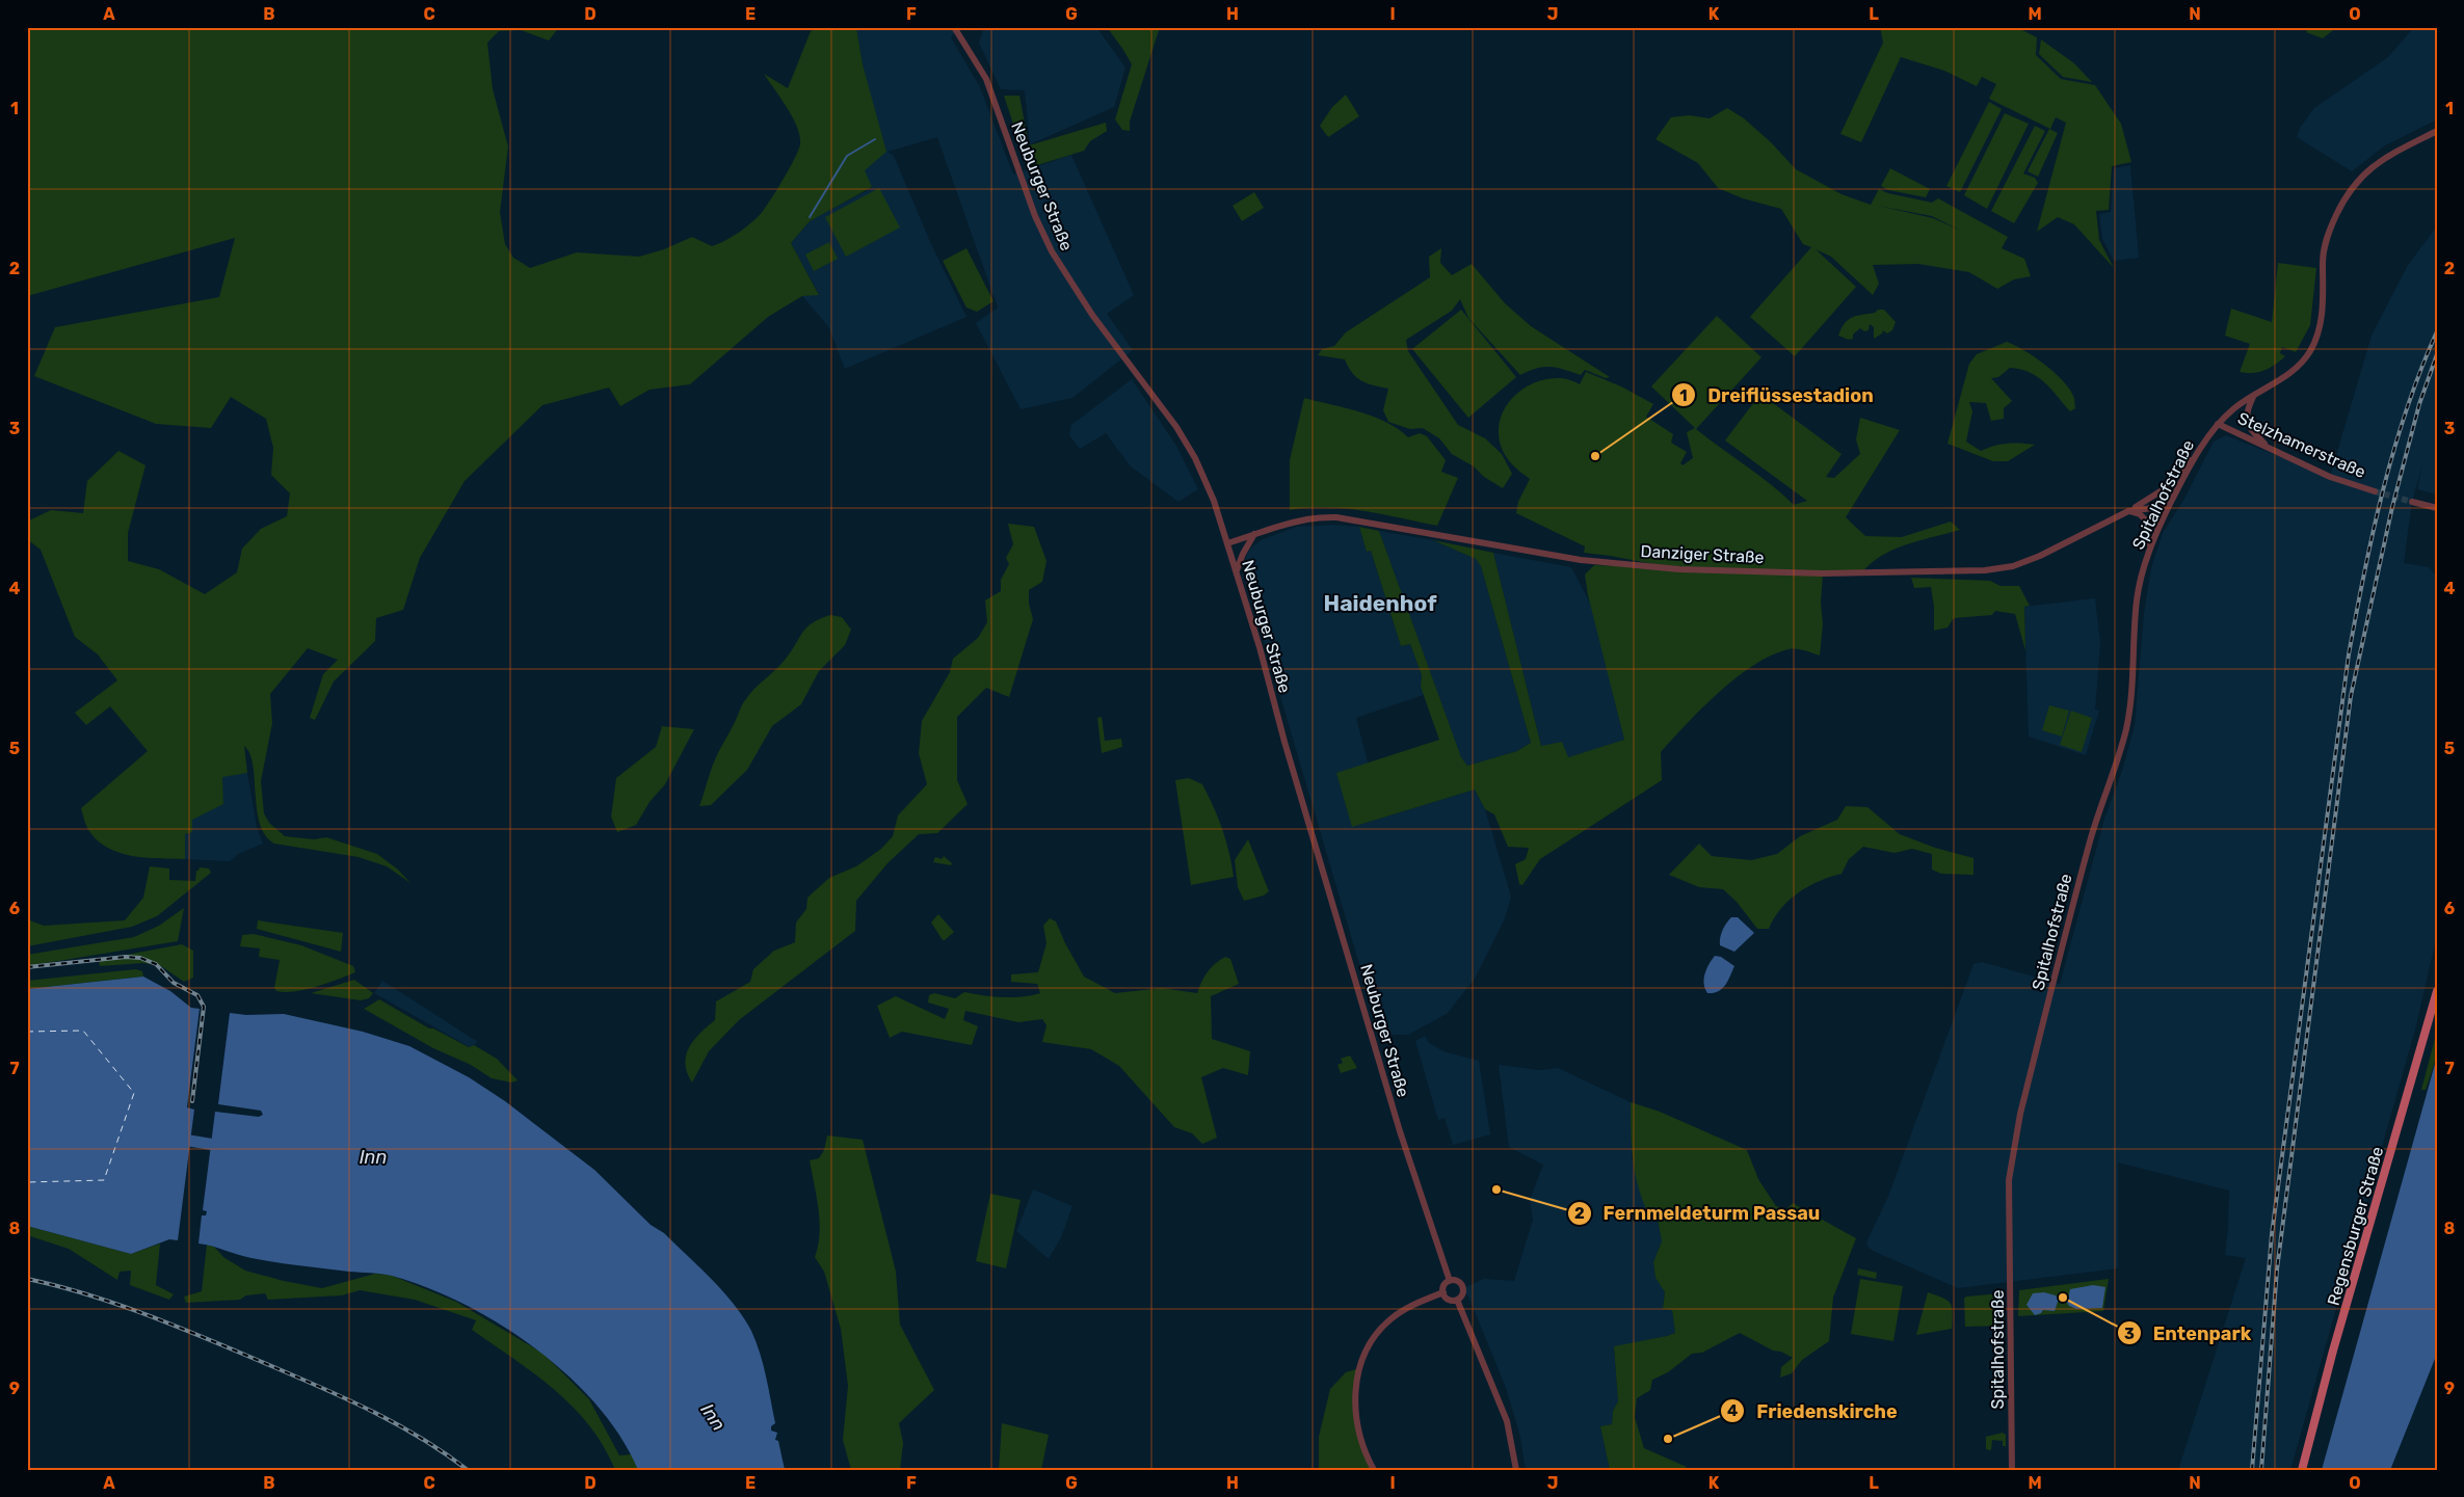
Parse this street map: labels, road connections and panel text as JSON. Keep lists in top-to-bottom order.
{
  "streets": {
    "main road": ["Regensburger Straße"],
    "street": [
      "Neuburger Straße",
      "Stelzhamerstraße",
      "Spitalhofstraße",
      "Danziger Straße"
    ]
  },
  "crossings": [
    ["Neuburger Straße", "Danziger Straße"],
    ["Stelzhamerstraße", "Spitalhofstraße"],
    ["Spitalhofstraße", "Danziger Straße"]
  ],
  "districts": ["Haidenhof"],
  "water": ["Inn"],
  "places": [
    "Dreiflüssestadion",
    "Fernmeldeturm Passau",
    "Entenpark",
    "Friedenskirche"
  ],
  "grid": {
    "columns": [
      "A",
      "B",
      "C",
      "D",
      "E",
      "F",
      "G",
      "H",
      "I",
      "J",
      "K",
      "L",
      "M",
      "N",
      "O"
    ],
    "rows": [
      "1",
      "2",
      "3",
      "4",
      "5",
      "6",
      "7",
      "8",
      "9"
    ]
  }
}
